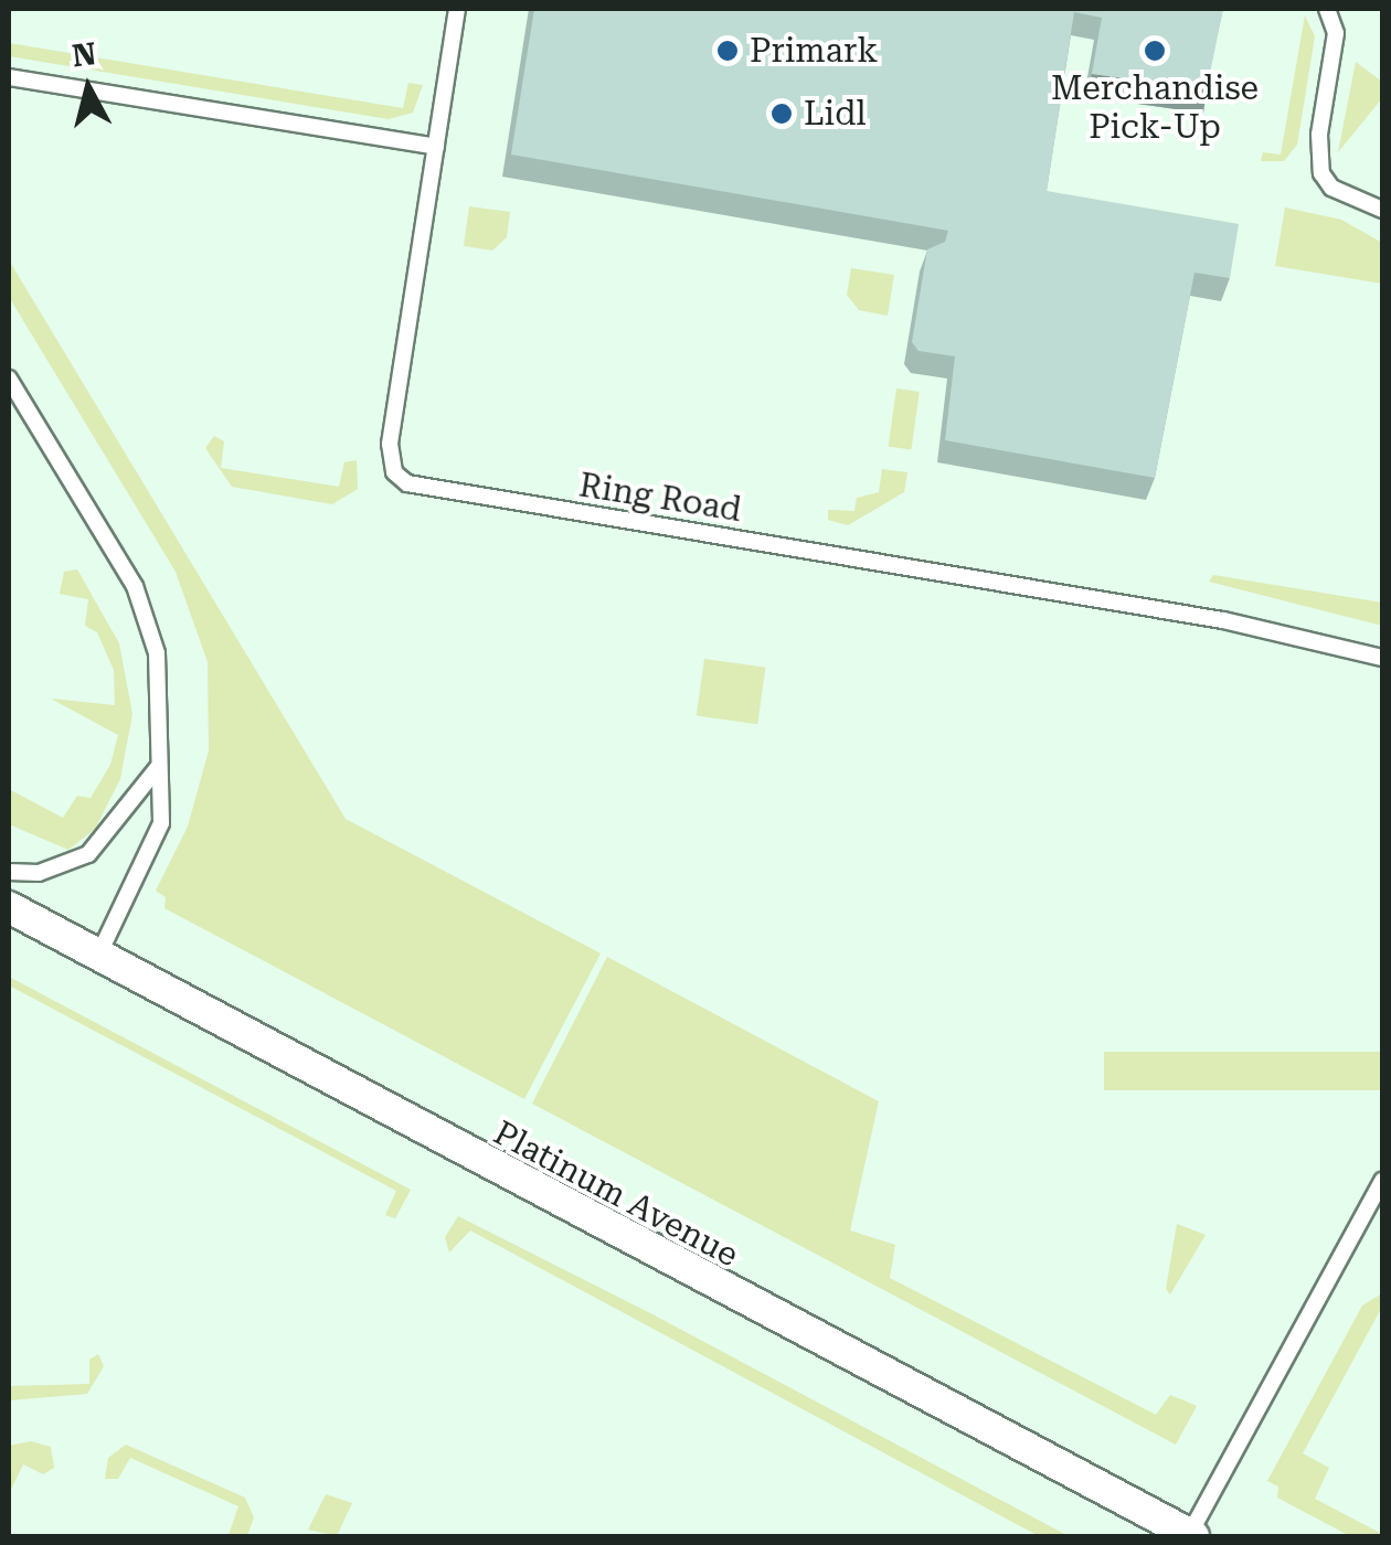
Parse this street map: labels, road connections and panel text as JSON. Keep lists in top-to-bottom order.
{
  "streets": {
    "street": ["Platinum Avenue"],
    "lane": ["Ring Road"]
  },
  "places": ["Primark", "Merchandise Pick-Up", "Lidl"],
  "north": "top"
}
